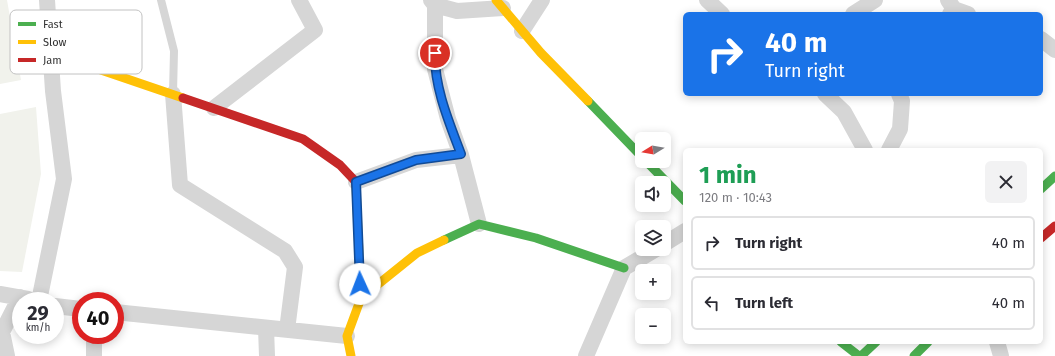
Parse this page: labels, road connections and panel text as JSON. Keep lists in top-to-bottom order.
{
  "legend": ["Fast", "Slow", "Jam"],
  "north": "left",
  "page": {
    "turn": ["40 m", "Turn right"],
    "map_buttons": ["+", "−"],
    "heading": ["1 min", "120 m · 10:43"],
    "list": [
      {
        "name": "Turn right",
        "value": "40 m"
      },
      {
        "name": "Turn left",
        "value": "40 m"
      }
    ],
    "speed": "29 km/h",
    "limit": "40"
  }
}
